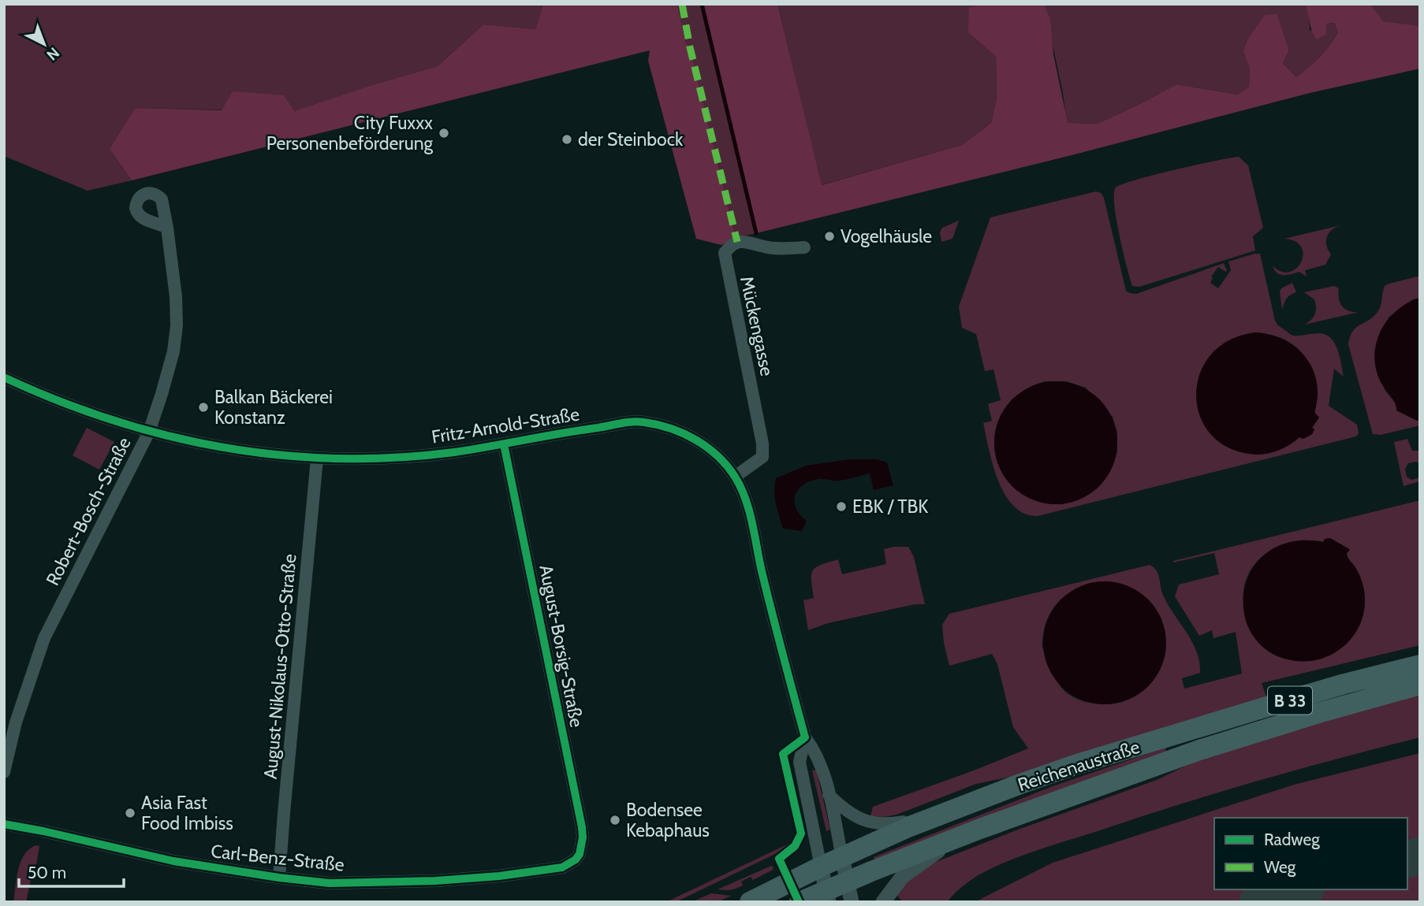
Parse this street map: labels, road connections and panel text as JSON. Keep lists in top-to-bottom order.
{
  "streets": {
    "main road": ["B 33", "Reichenaustraße"],
    "street": [
      "Mückengasse",
      "Fritz-Arnold-Straße",
      "Robert-Bosch-Straße",
      "August-Borsig-Straße",
      "August-Nikolaus-Otto-Straße",
      "Carl-Benz-Straße"
    ]
  },
  "crossings": [
    ["Mückengasse", "Fritz-Arnold-Straße"],
    ["Fritz-Arnold-Straße", "Robert-Bosch-Straße"],
    ["Fritz-Arnold-Straße", "August-Borsig-Straße"],
    ["Fritz-Arnold-Straße", "August-Nikolaus-Otto-Straße"],
    ["Fritz-Arnold-Straße", "Reichenaustraße"],
    ["August-Borsig-Straße", "Carl-Benz-Straße"],
    ["August-Nikolaus-Otto-Straße", "Carl-Benz-Straße"]
  ],
  "places": [
    "City Fuxxx Personenbeförderung",
    "der Steinbock",
    "Vogelhäusle",
    "Balkan Bäckerei Konstanz",
    "EBK / TBK",
    "Asia Fast Food Imbiss",
    "Bodensee Kebaphaus"
  ],
  "legend": ["Radweg", "Weg"],
  "scale_bar": "50 m",
  "north": "bottom right"
}
